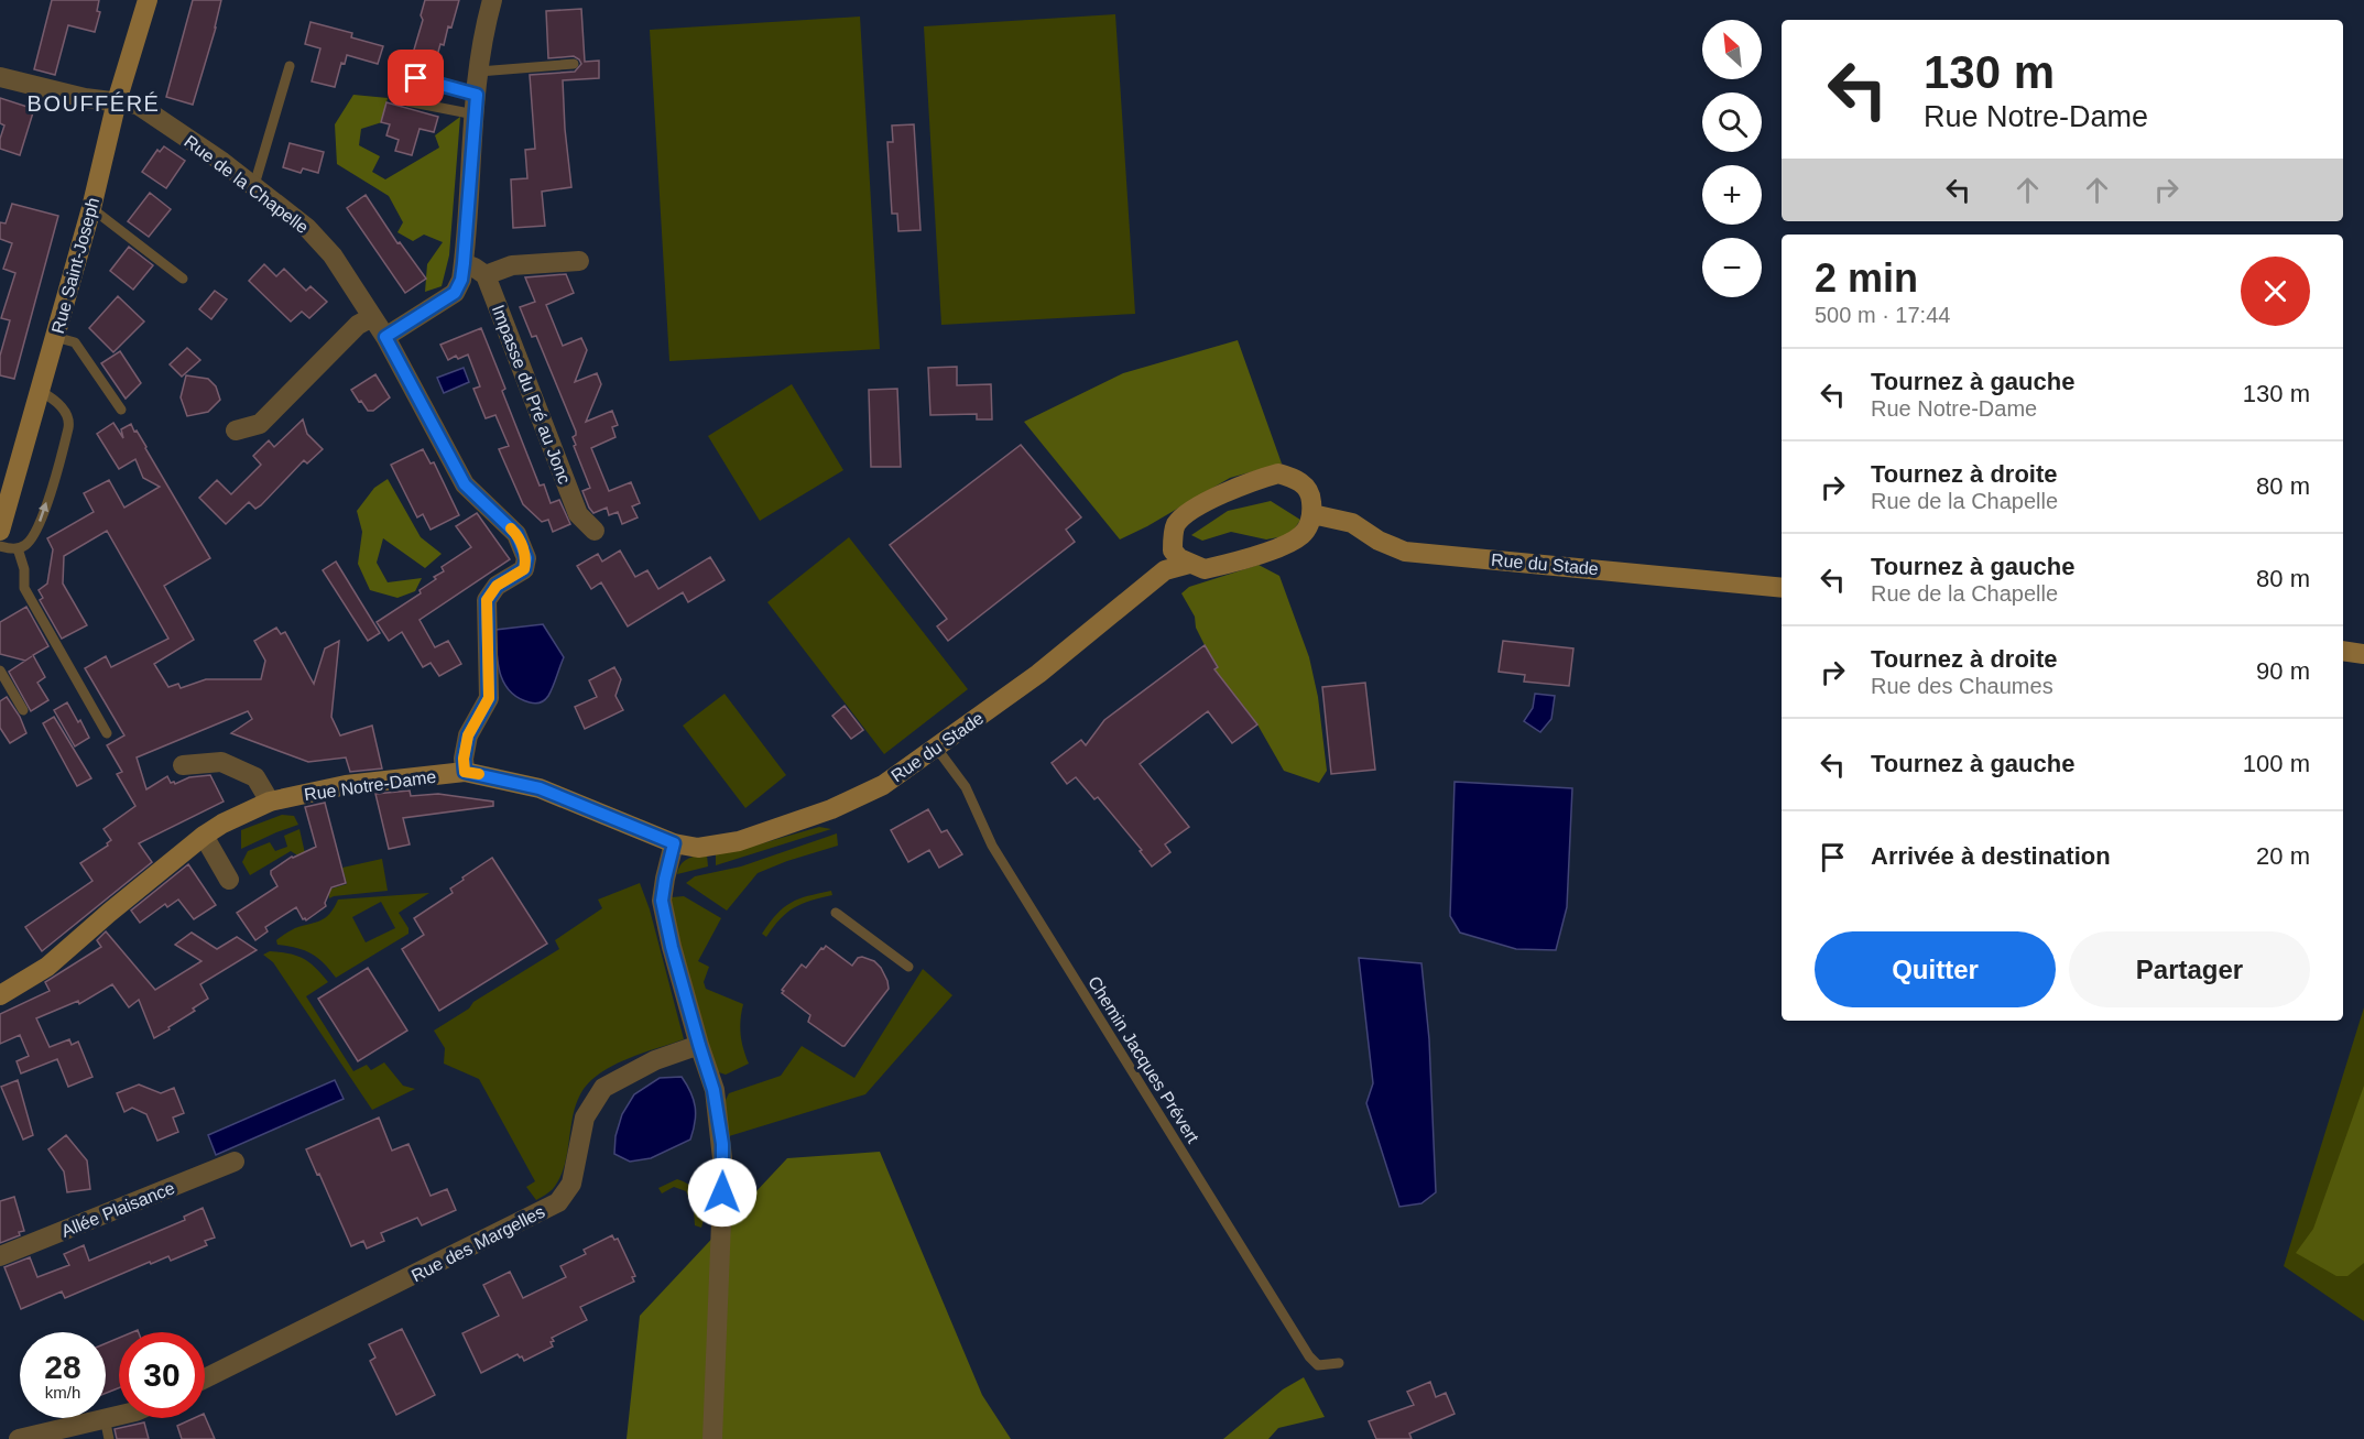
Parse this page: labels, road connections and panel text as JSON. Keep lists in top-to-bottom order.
{
  "streets": {
    "street": [
      "Rue de la Chapelle",
      "Rue Saint-Joseph",
      "Impasse du Pré au Jonc",
      "Rue du Stade",
      "Rue Notre-Dame",
      "Allée Plaisance",
      "Rue des Margelles"
    ],
    "lane": ["Chemin Jacques Prévert"]
  },
  "crossings": [
    ["Rue de la Chapelle", "Rue Saint-Joseph"],
    ["Rue de la Chapelle", "Rue Notre-Dame"],
    ["Rue du Stade", "Rue Notre-Dame"],
    ["Rue du Stade", "Chemin Jacques Prévert"]
  ],
  "districts": ["BOUFFÉRÉ"],
  "north": "top left",
  "page": {
    "map_buttons": ["+", "−"],
    "turn": ["130 m", "Rue Notre-Dame"],
    "heading": ["2 min", "500 m · 17:44"],
    "list": [
      {
        "name": "Tournez à gauche",
        "note": "Rue Notre-Dame",
        "value": "130 m"
      },
      {
        "name": "Tournez à droite",
        "note": "Rue de la Chapelle",
        "value": "80 m"
      },
      {
        "name": "Tournez à gauche",
        "note": "Rue de la Chapelle",
        "value": "80 m"
      },
      {
        "name": "Tournez à droite",
        "note": "Rue des Chaumes",
        "value": "90 m"
      },
      {
        "name": "Tournez à gauche",
        "value": "100 m"
      },
      {
        "name": "Arrivée à destination",
        "value": "20 m"
      }
    ],
    "buttons": ["Quitter", "Partager"],
    "speed": "28 km/h",
    "limit": "30"
  }
}
